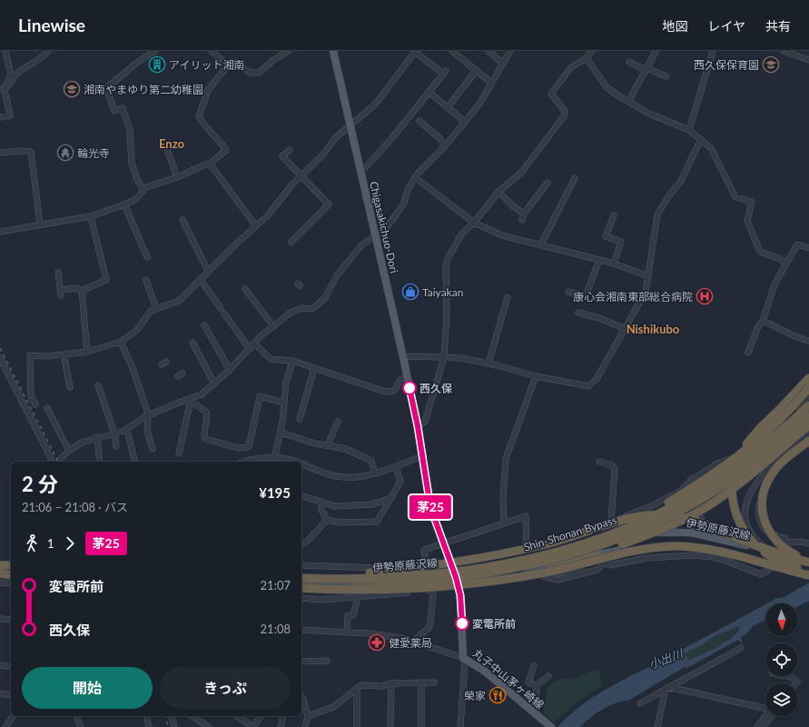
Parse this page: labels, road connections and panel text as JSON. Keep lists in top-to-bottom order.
{
  "streets": {
    "highway": ["Shin-Shonan Bypass"],
    "main road": ["Chigasakichuo-Dori", "伊勢原藤沢線", "丸子中山茅ヶ崎線"]
  },
  "crossings": [
    ["Chigasakichuo-Dori", "伊勢原藤沢線"],
    ["Chigasakichuo-Dori", "丸子中山茅ヶ崎線"],
    ["伊勢原藤沢線", "Shin-Shonan Bypass"],
    ["伊勢原藤沢線", "丸子中山茅ヶ崎線"]
  ],
  "districts": ["Enzo", "Nishikubo"],
  "water": ["小出川"],
  "places": {
    "building": ["アイリット湘南"],
    "school or university": ["西久保保育園", "湘南やまゆり第二幼稚園"],
    "temple": ["輪光寺"],
    "shop": ["Taiyakan"],
    "hospital": ["康心会湘南東部総合病院"],
    "other": ["西久保", "変電所前"],
    "pharmacy": ["健愛薬局"],
    "restaurant": ["榮家"]
  },
  "lines": ["bus line 茅25"],
  "north": "bottom",
  "page": {
    "header": "Linewise",
    "nav": ["地図", "レイヤ", "共有"],
    "on_map": "茅25",
    "heading": ["2 分", "21:06 – 21:08 · バス", "¥195"],
    "legs": ["1", "茅25"],
    "list": [
      {
        "name": "変電所前",
        "value": "21:07"
      },
      {
        "name": "西久保",
        "value": "21:08"
      }
    ],
    "buttons": ["開始", "きっぷ"]
  }
}
